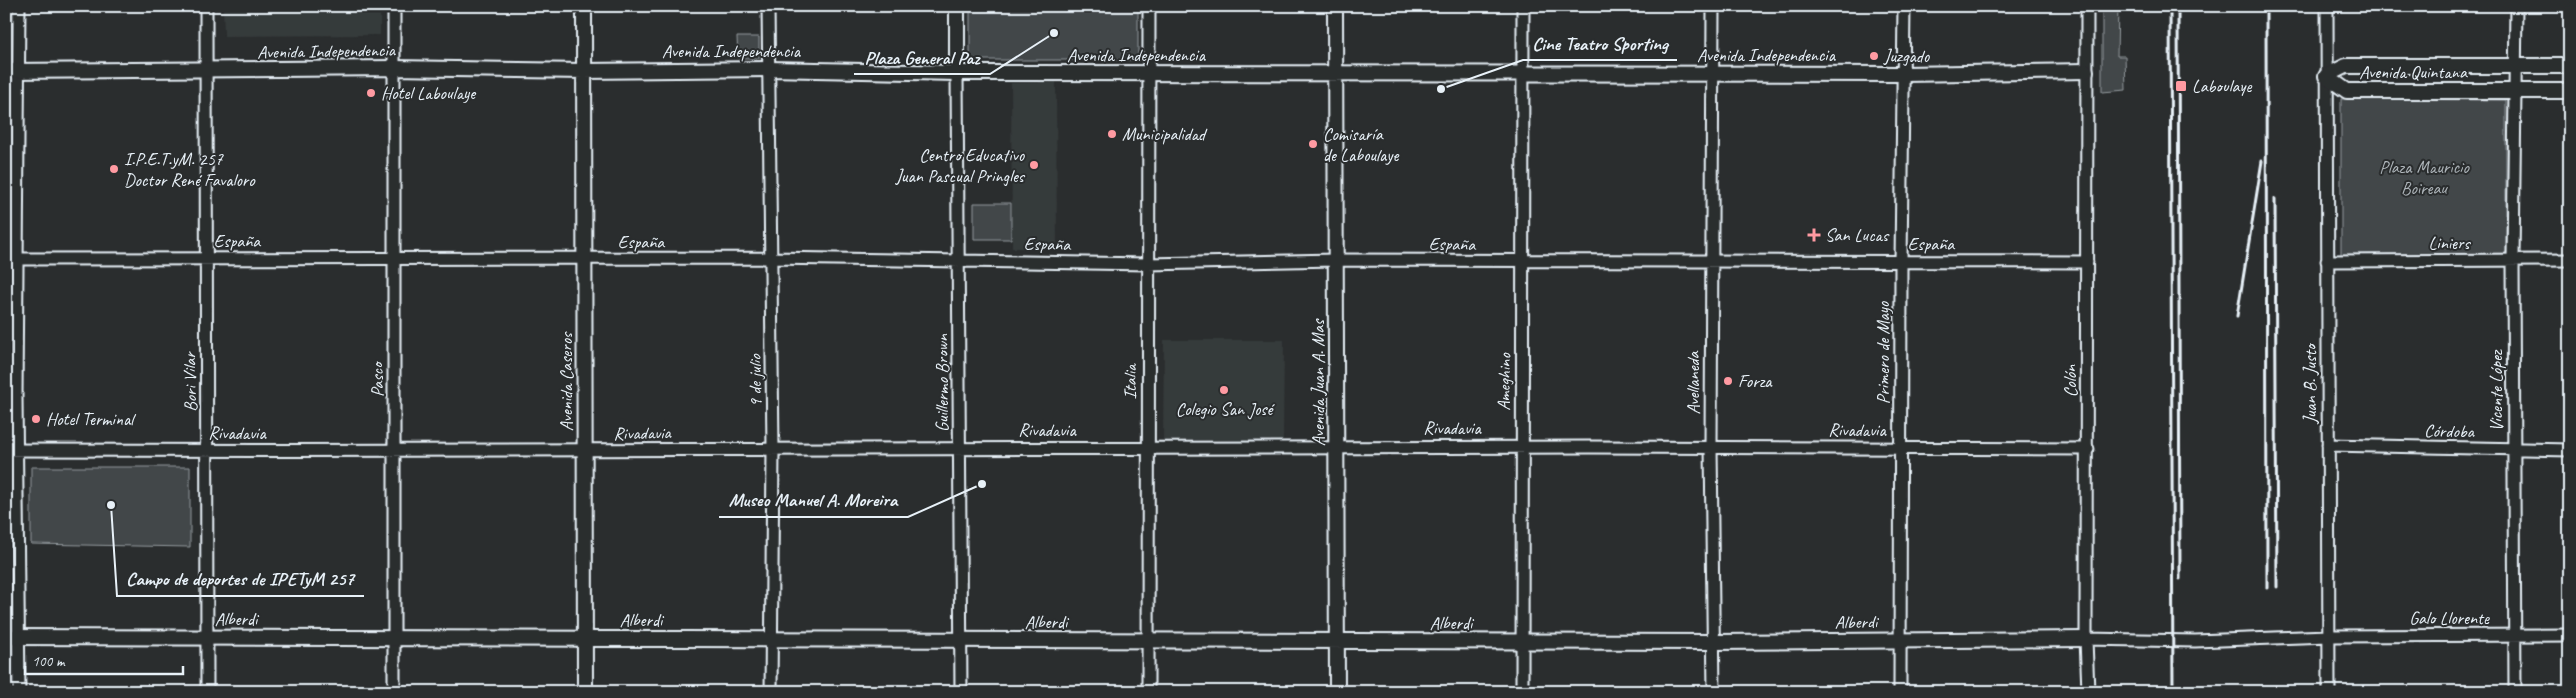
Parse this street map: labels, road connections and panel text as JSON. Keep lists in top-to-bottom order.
{
  "streets": {
    "main road": [
      "Avenida Independencia",
      "Avenida Quintana",
      "Avenida Caseros",
      "Avenida Juan A. Mas",
      "Alberdi"
    ],
    "street": [
      "España",
      "Liniers",
      "Primero de Mayo",
      "Pasco",
      "9 de julio",
      "Colón",
      "Bori Vilar",
      "Italia",
      "Ameghino",
      "Guillermo Brown",
      "Avellaneda",
      "Juan B. Justo",
      "Vicente López",
      "Rivadavia",
      "Córdoba",
      "Galo Llorente"
    ]
  },
  "crossings": [
    ["Avenida Independencia", "Primero de Mayo"],
    ["Avenida Independencia", "Pasco"],
    ["Avenida Independencia", "9 de julio"],
    ["Avenida Independencia", "Colón"],
    ["Avenida Independencia", "Bori Vilar"],
    ["Avenida Independencia", "Avenida Caseros"],
    ["Avenida Independencia", "Italia"],
    ["Avenida Independencia", "Ameghino"],
    ["Avenida Independencia", "Guillermo Brown"],
    ["Avenida Independencia", "Avenida Juan A. Mas"],
    ["Avenida Independencia", "Avellaneda"],
    ["Avenida Quintana", "Juan B. Justo"],
    ["Avenida Quintana", "Vicente López"],
    ["España", "Primero de Mayo"],
    ["España", "Pasco"],
    ["España", "9 de julio"],
    ["España", "Colón"],
    ["España", "Bori Vilar"],
    ["España", "Avenida Caseros"],
    ["España", "Italia"],
    ["España", "Ameghino"],
    ["España", "Guillermo Brown"],
    ["España", "Avenida Juan A. Mas"],
    ["España", "Avellaneda"],
    ["Liniers", "Juan B. Justo"],
    ["Liniers", "Vicente López"],
    ["Primero de Mayo", "Rivadavia"],
    ["Primero de Mayo", "Alberdi"],
    ["Pasco", "Rivadavia"],
    ["Pasco", "Alberdi"],
    ["9 de julio", "Rivadavia"],
    ["9 de julio", "Alberdi"],
    ["Colón", "Rivadavia"],
    ["Colón", "Galo Llorente"],
    ["Colón", "Alberdi"],
    ["Bori Vilar", "Rivadavia"],
    ["Bori Vilar", "Alberdi"],
    ["Avenida Caseros", "Rivadavia"],
    ["Avenida Caseros", "Alberdi"],
    ["Italia", "Rivadavia"],
    ["Italia", "Alberdi"],
    ["Ameghino", "Rivadavia"],
    ["Ameghino", "Alberdi"],
    ["Guillermo Brown", "Rivadavia"],
    ["Guillermo Brown", "Alberdi"],
    ["Avenida Juan A. Mas", "Rivadavia"],
    ["Avenida Juan A. Mas", "Alberdi"],
    ["Avellaneda", "Rivadavia"],
    ["Avellaneda", "Alberdi"],
    ["Juan B. Justo", "Córdoba"],
    ["Juan B. Justo", "Galo Llorente"],
    ["Vicente López", "Córdoba"],
    ["Vicente López", "Galo Llorente"],
    ["Galo Llorente", "Alberdi"]
  ],
  "parks": ["Plaza Mauricio Boireau"],
  "places": {
    "other": [
      "Plaza General Paz",
      "Juzgado",
      "Cine Teatro Sporting",
      "Hotel Laboulaye",
      "Municipalidad",
      "Comisaría de Laboulaye",
      "Centro Educativo Juan Pascual Pringles",
      "I.P.E.T.yM. 257 Doctor René Favaloro",
      "Forza",
      "Colegio San José",
      "Hotel Terminal",
      "Museo Manuel A. Moreira",
      "Campo de deportes de IPETyM 257"
    ],
    "transit": ["Laboulaye"],
    "health": ["San Lucas"]
  },
  "scale_bar": "100 m"
}
